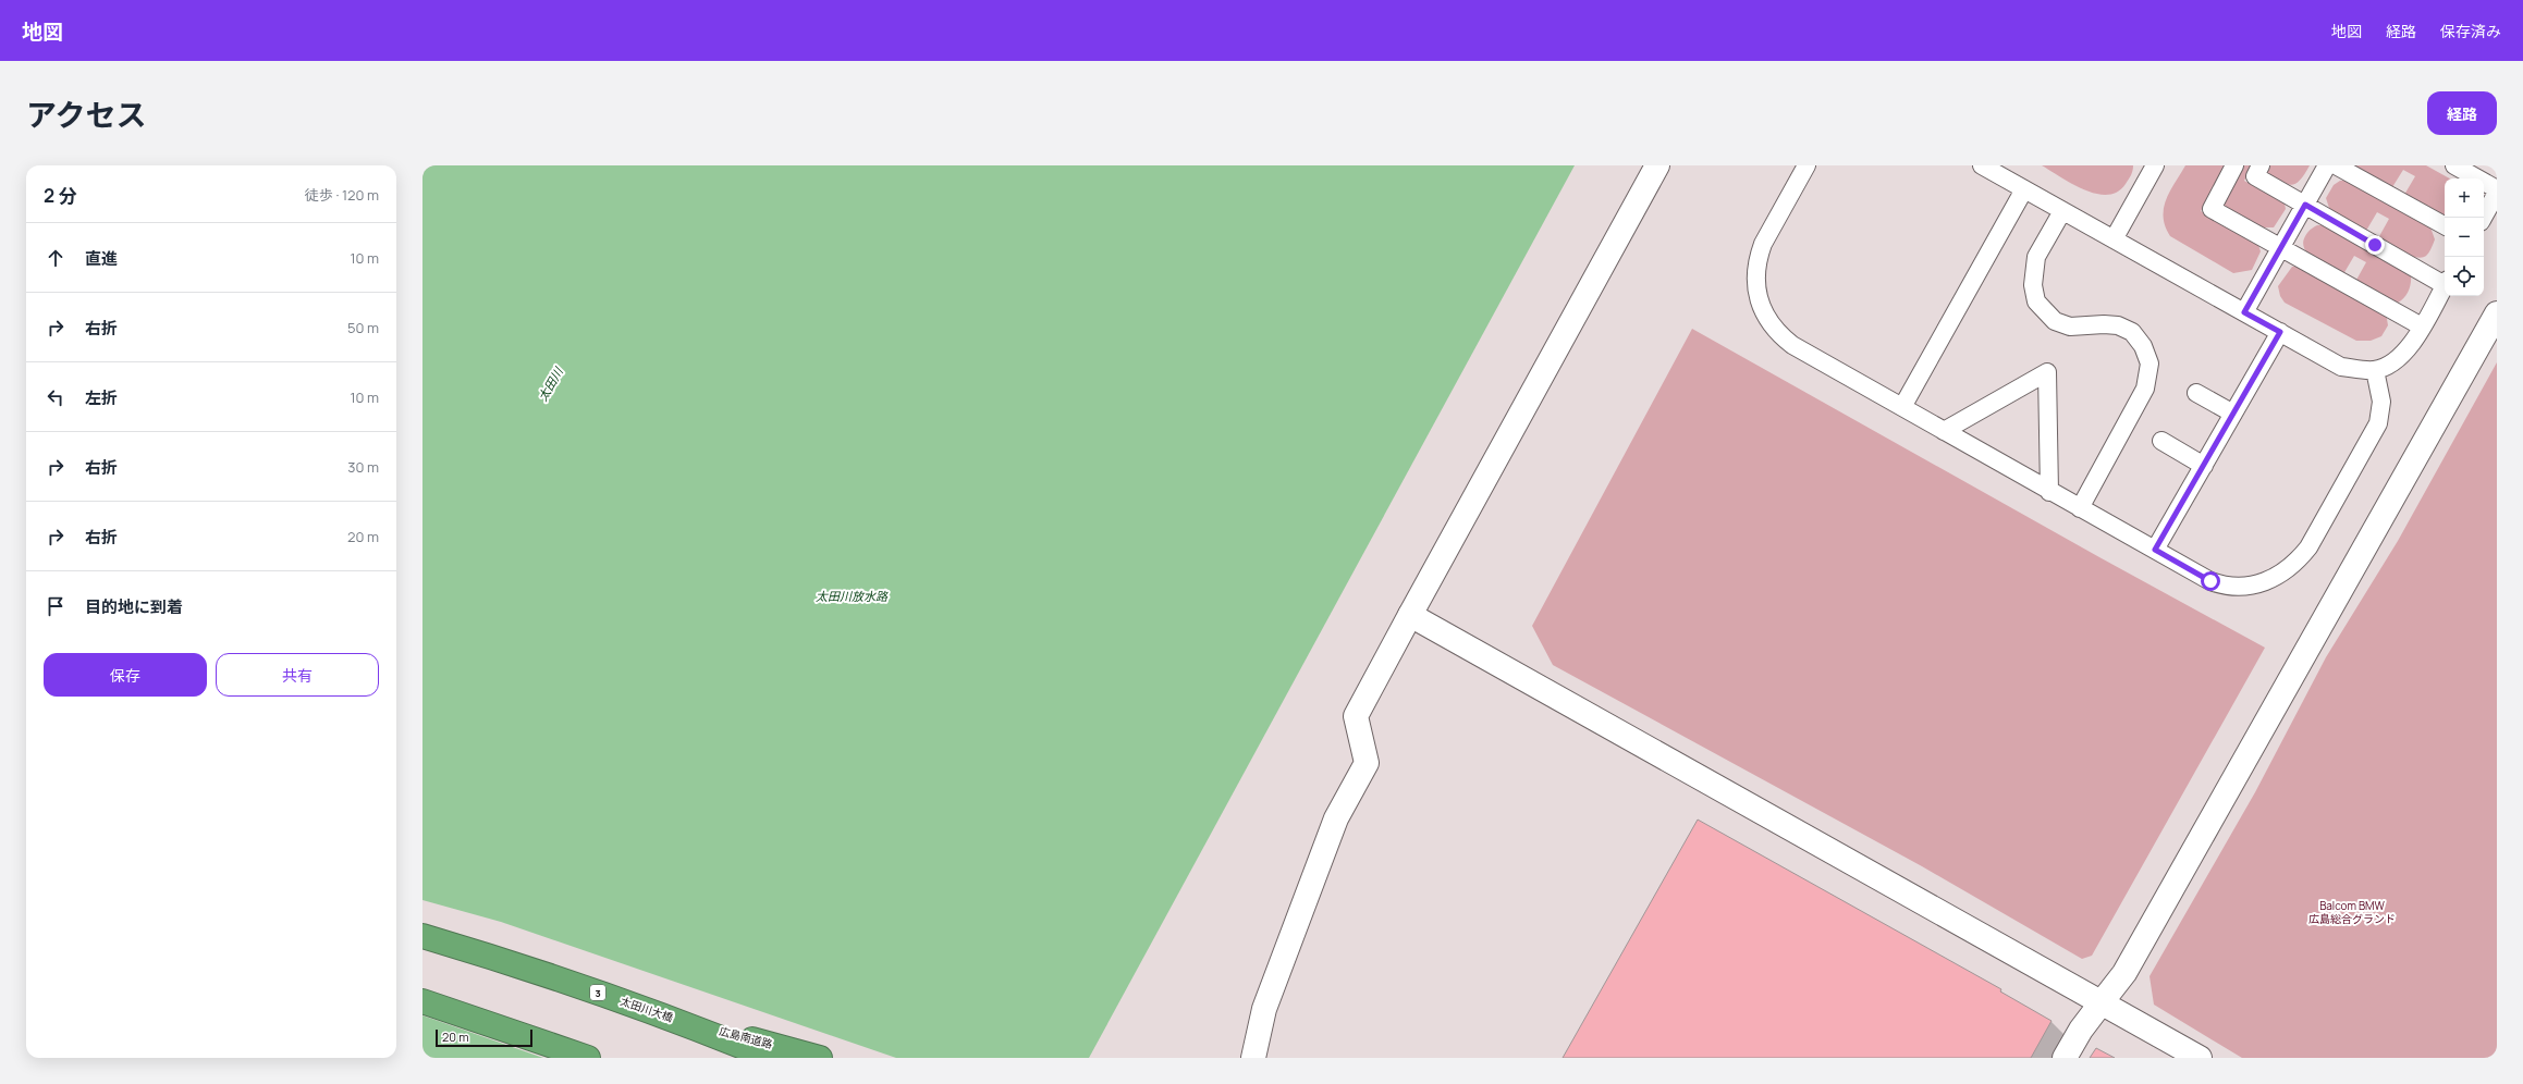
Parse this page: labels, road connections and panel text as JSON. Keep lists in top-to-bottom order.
{
  "streets": {
    "highway": ["3", "太田川大橋", "広島南道路"]
  },
  "crossings": [
    ["太田川大橋", "広島南道路"]
  ],
  "water": ["太田川", "太田川放水路"],
  "parks": ["Balcom BMW 広島総合グランド"],
  "scale_bar": "20 m",
  "page": {
    "header": "地図",
    "nav": ["地図", "経路", "保存済み"],
    "title": "アクセス",
    "buttons": [
      "経路",
      ["保存", "共有"]
    ],
    "heading": ["2 分", "徒歩 · 120 m"],
    "map_buttons": ["+", "−"],
    "list": [
      ["直進", "10 m"],
      ["右折", "50 m"],
      ["左折", "10 m"],
      ["右折", "30 m"],
      ["右折", "20 m"],
      "目的地に到着"
    ],
    "scale": "20 m"
  }
}
